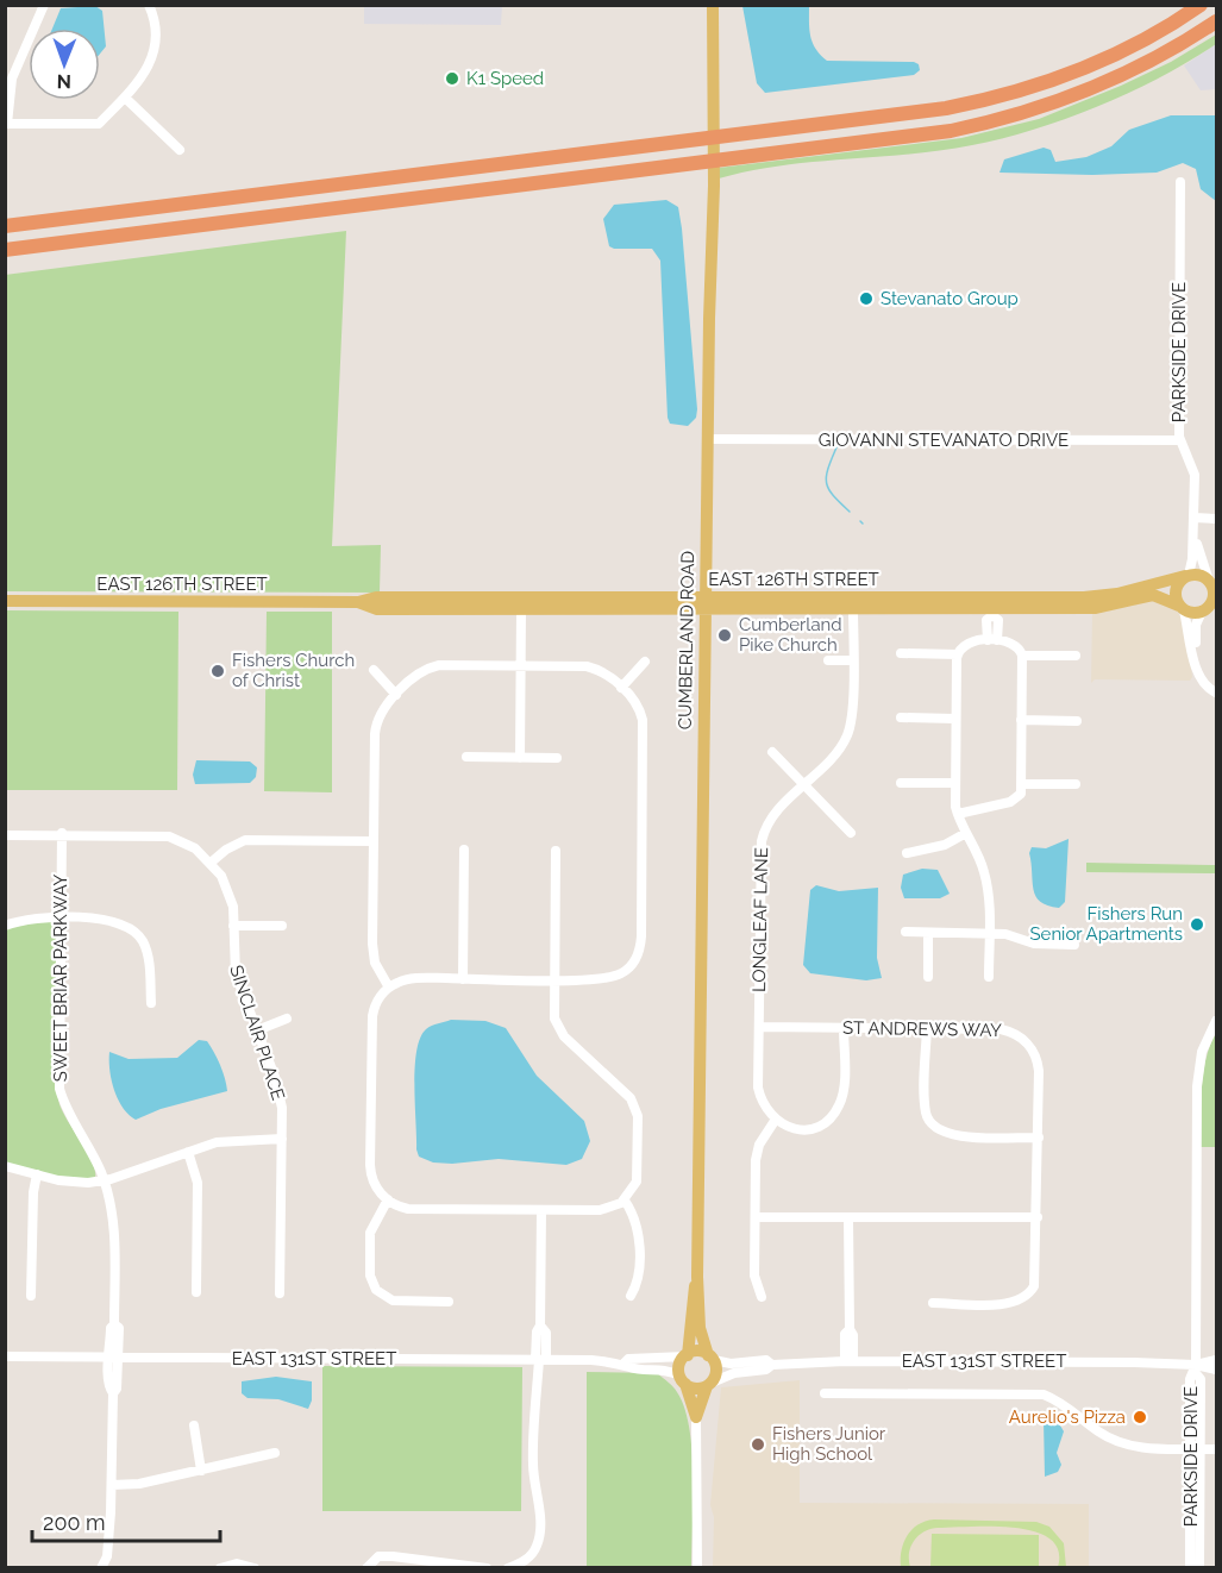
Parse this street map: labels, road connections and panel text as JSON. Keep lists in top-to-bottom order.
{
  "streets": {
    "main road": ["EAST 126TH STREET", "CUMBERLAND ROAD"],
    "street": [
      "PARKSIDE DRIVE",
      "GIOVANNI STEVANATO DRIVE",
      "LONGLEAF LANE",
      "SWEET BRIAR PARKWAY",
      "ST ANDREWS WAY",
      "SINCLAIR PLACE",
      "EAST 131ST STREET"
    ]
  },
  "crossings": [
    ["PARKSIDE DRIVE", "GIOVANNI STEVANATO DRIVE"],
    ["PARKSIDE DRIVE", "EAST 126TH STREET"],
    ["PARKSIDE DRIVE", "EAST 131ST STREET"],
    ["GIOVANNI STEVANATO DRIVE", "CUMBERLAND ROAD"],
    ["EAST 126TH STREET", "CUMBERLAND ROAD"],
    ["EAST 126TH STREET", "LONGLEAF LANE"],
    ["CUMBERLAND ROAD", "EAST 131ST STREET"],
    ["LONGLEAF LANE", "ST ANDREWS WAY"],
    ["SWEET BRIAR PARKWAY", "EAST 131ST STREET"]
  ],
  "places": [
    "K1 Speed",
    "Stevanato Group",
    "Cumberland Pike Church",
    "Fishers Church of Christ",
    "Fishers Run Senior Apartments",
    "Aurelio's Pizza",
    "Fishers Junior High School"
  ],
  "scale_bar": "200 m",
  "north": "bottom"
}
